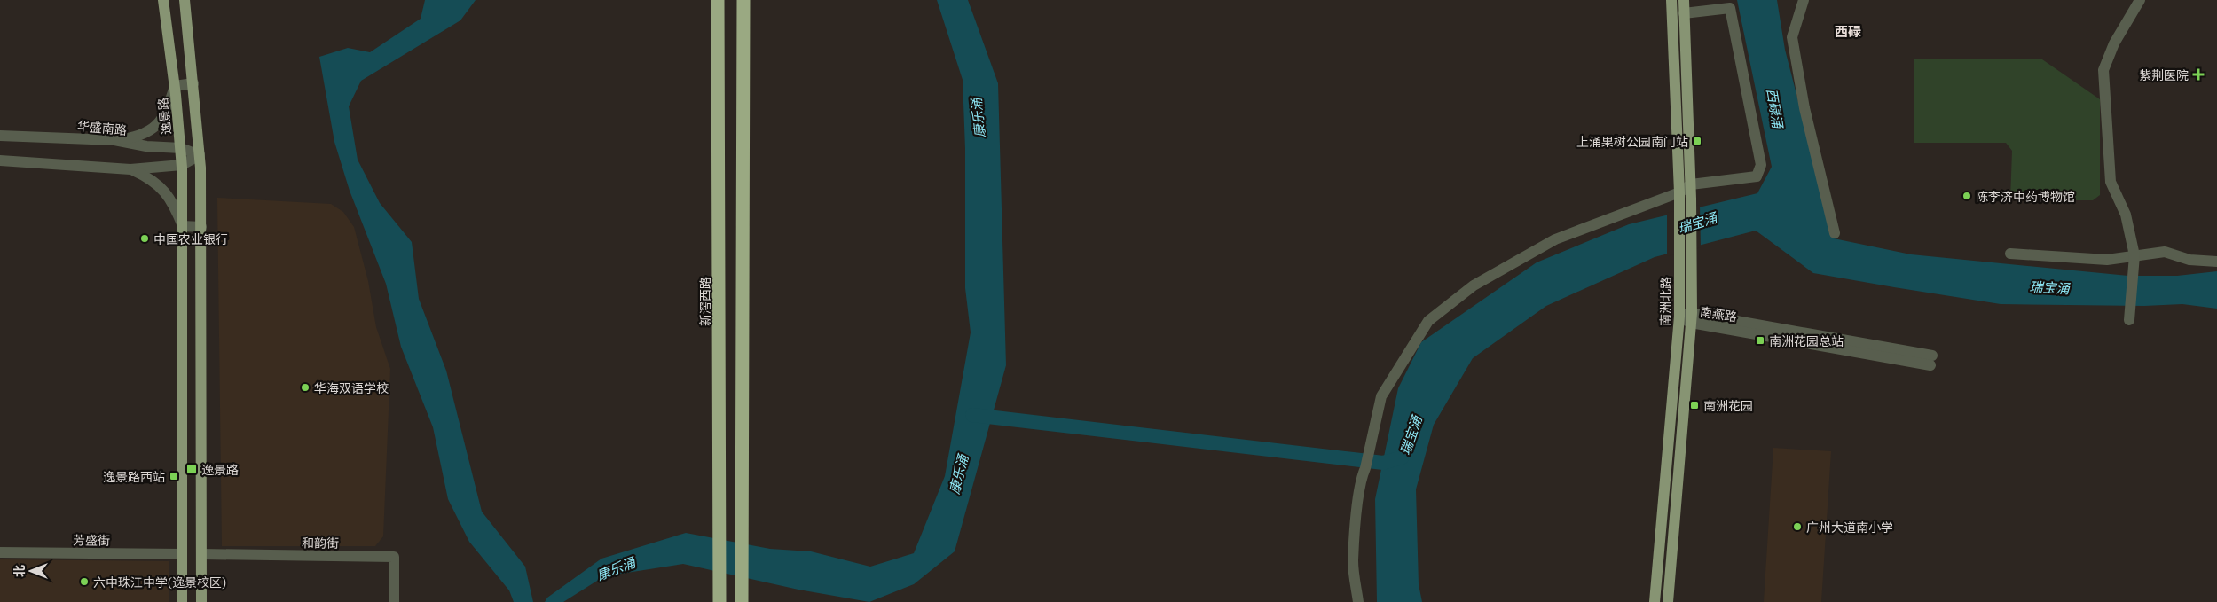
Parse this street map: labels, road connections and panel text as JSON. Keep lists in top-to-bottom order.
{
  "streets": {
    "highway": ["新滘西路"],
    "main road": ["逸景路", "南洲北路"],
    "street": [
      "华盛南路",
      "南燕路",
      "芳盛街",
      "和韵街"
    ]
  },
  "crossings": [
    ["逸景路", "华盛南路"],
    ["逸景路", "芳盛街"],
    ["南洲北路", "南燕路"]
  ],
  "districts": ["西碌"],
  "water": ["西碌涌", "康乐涌", "瑞宝涌"],
  "places": {
    "health": ["紫荆医院"],
    "transit": [
      "上涌果树公园南门站",
      "南洲花园总站",
      "南洲花园",
      "逸景路",
      "逸景路西站"
    ],
    "other": [
      "陈李济中药博物馆",
      "中国农业银行",
      "华海双语学校",
      "广州大道南小学",
      "六中珠江中学(逸景校区)"
    ]
  },
  "north": "left"
}
